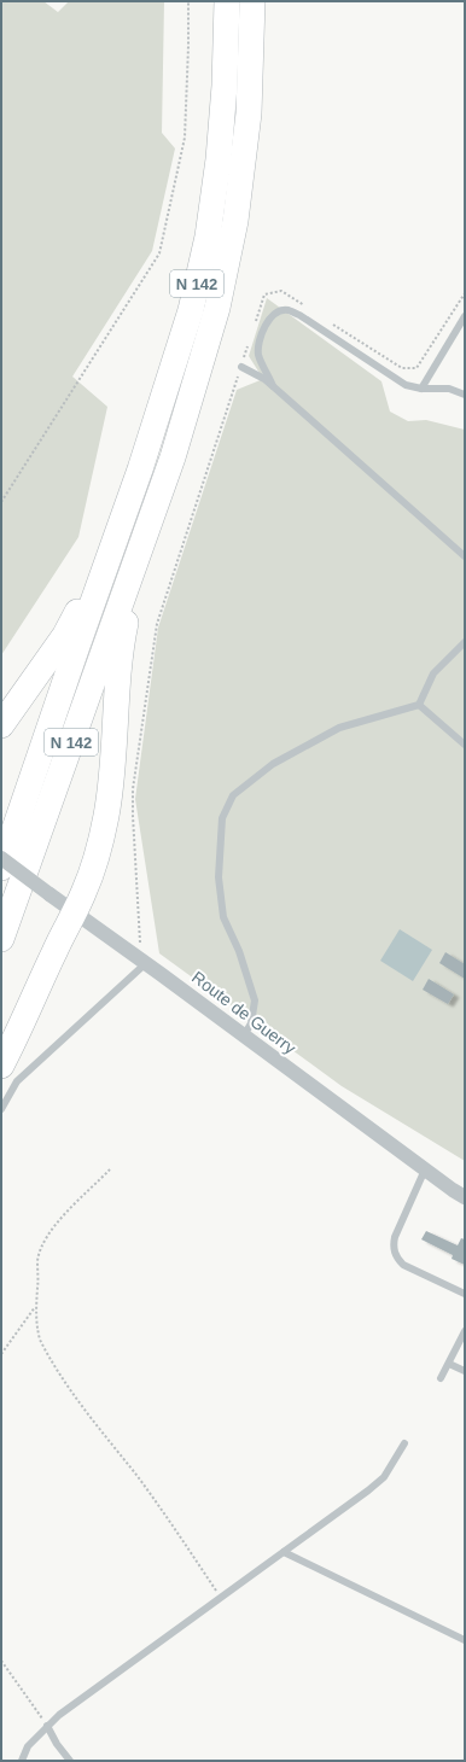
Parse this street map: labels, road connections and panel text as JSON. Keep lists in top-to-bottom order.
{
  "streets": {
    "highway": ["N 142"],
    "street": ["Route de Guerry"]
  }
}
